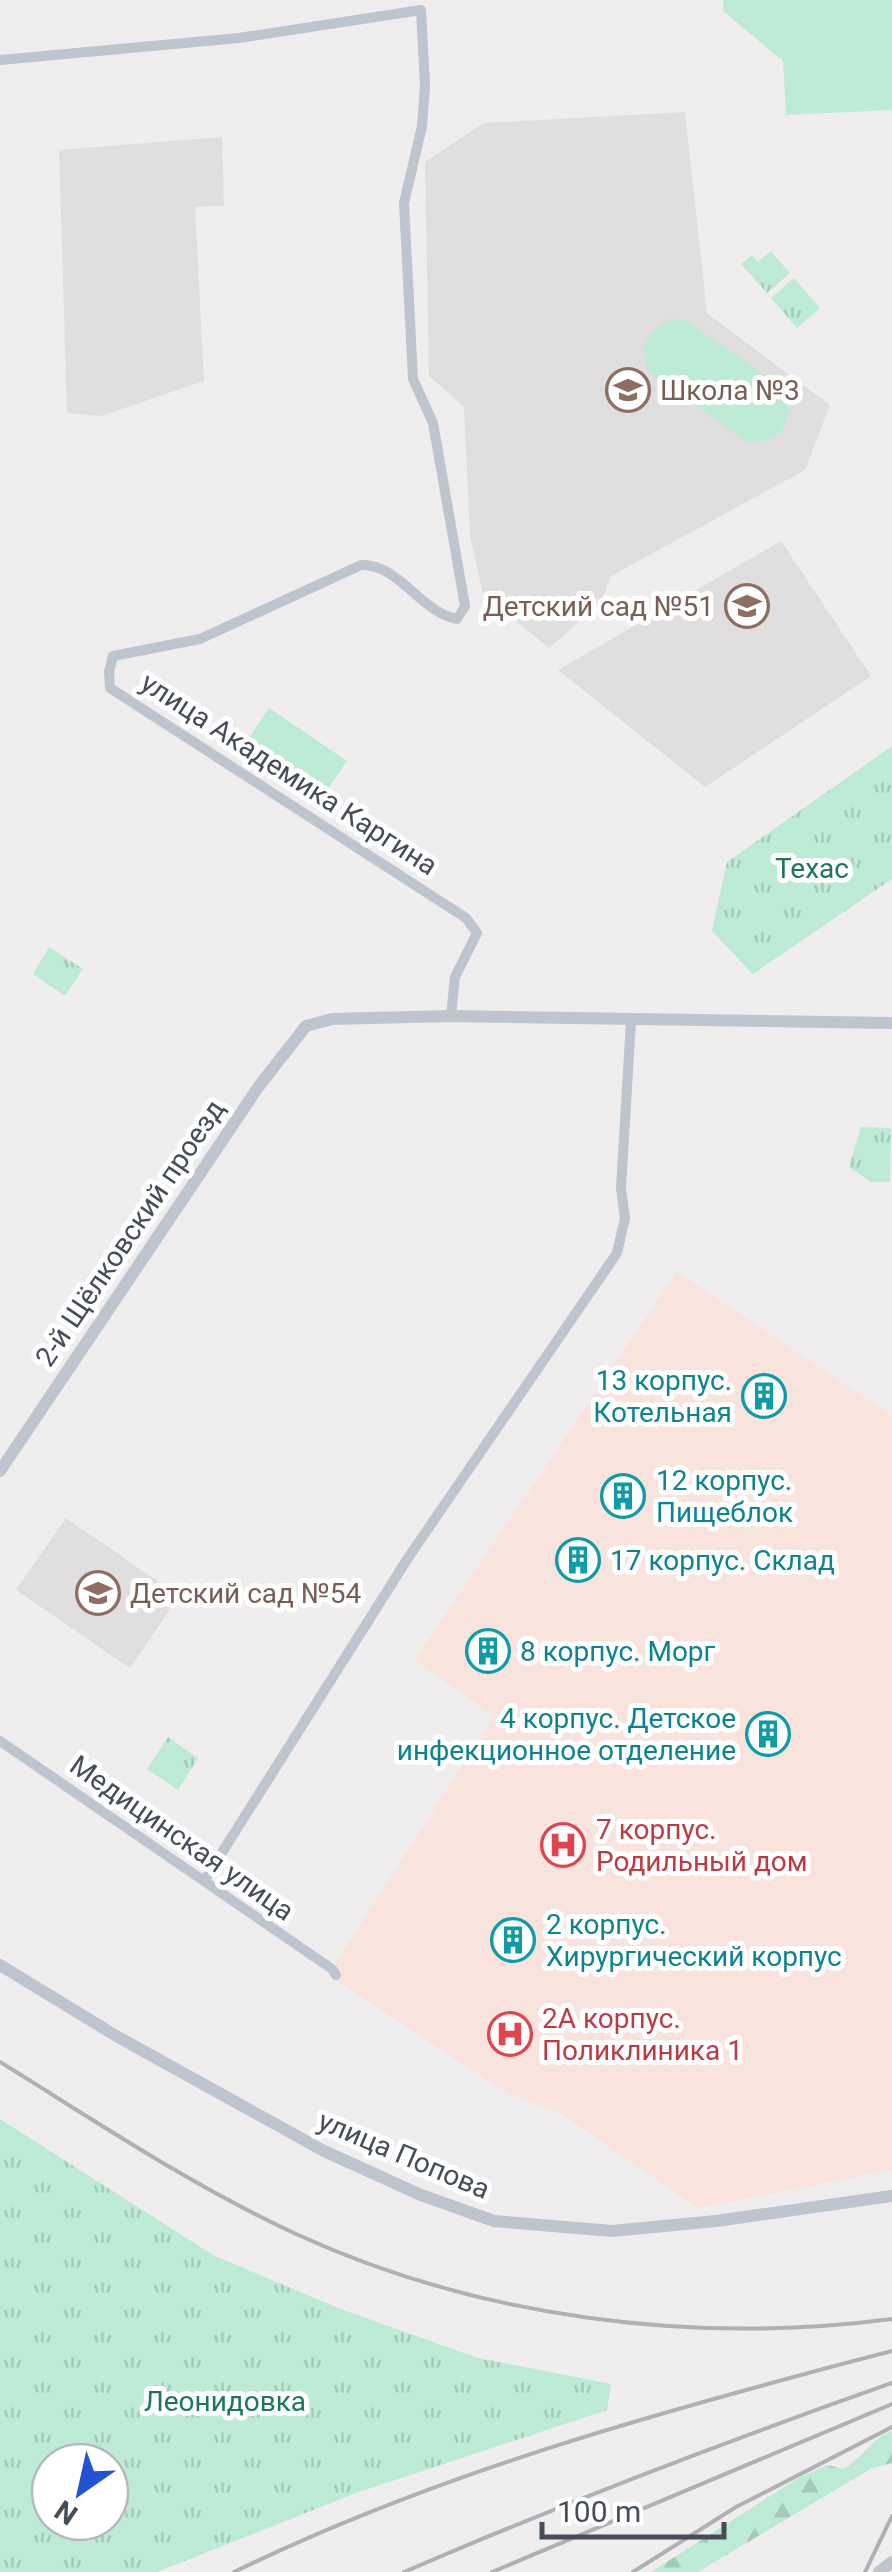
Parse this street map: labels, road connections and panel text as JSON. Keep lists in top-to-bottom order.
{
  "streets": {
    "street": [
      "улица Академика Каргина",
      "2-й Щёлковский проезд",
      "Медицинская улица",
      "улица Попова"
    ]
  },
  "crossings": [
    ["улица Академика Каргина", "2-й Щёлковский проезд"]
  ],
  "parks": ["Техас", "Леонидовка"],
  "places": {
    "school or university": ["Школа №3", "Детский сад №51", "Детский сад №54"],
    "building": [
      "13 корпус. Котельная",
      "12 корпус. Пищеблок",
      "17 корпус. Склад",
      "8 корпус. Морг",
      "4 корпус. Детское инфекционное отделение",
      "2 корпус. Хирургический корпус"
    ],
    "hospital": ["7 корпус. Родильный дом", "2А корпус. Поликлиника 1"]
  },
  "scale_bar": "100 m",
  "north": "bottom left"
}
